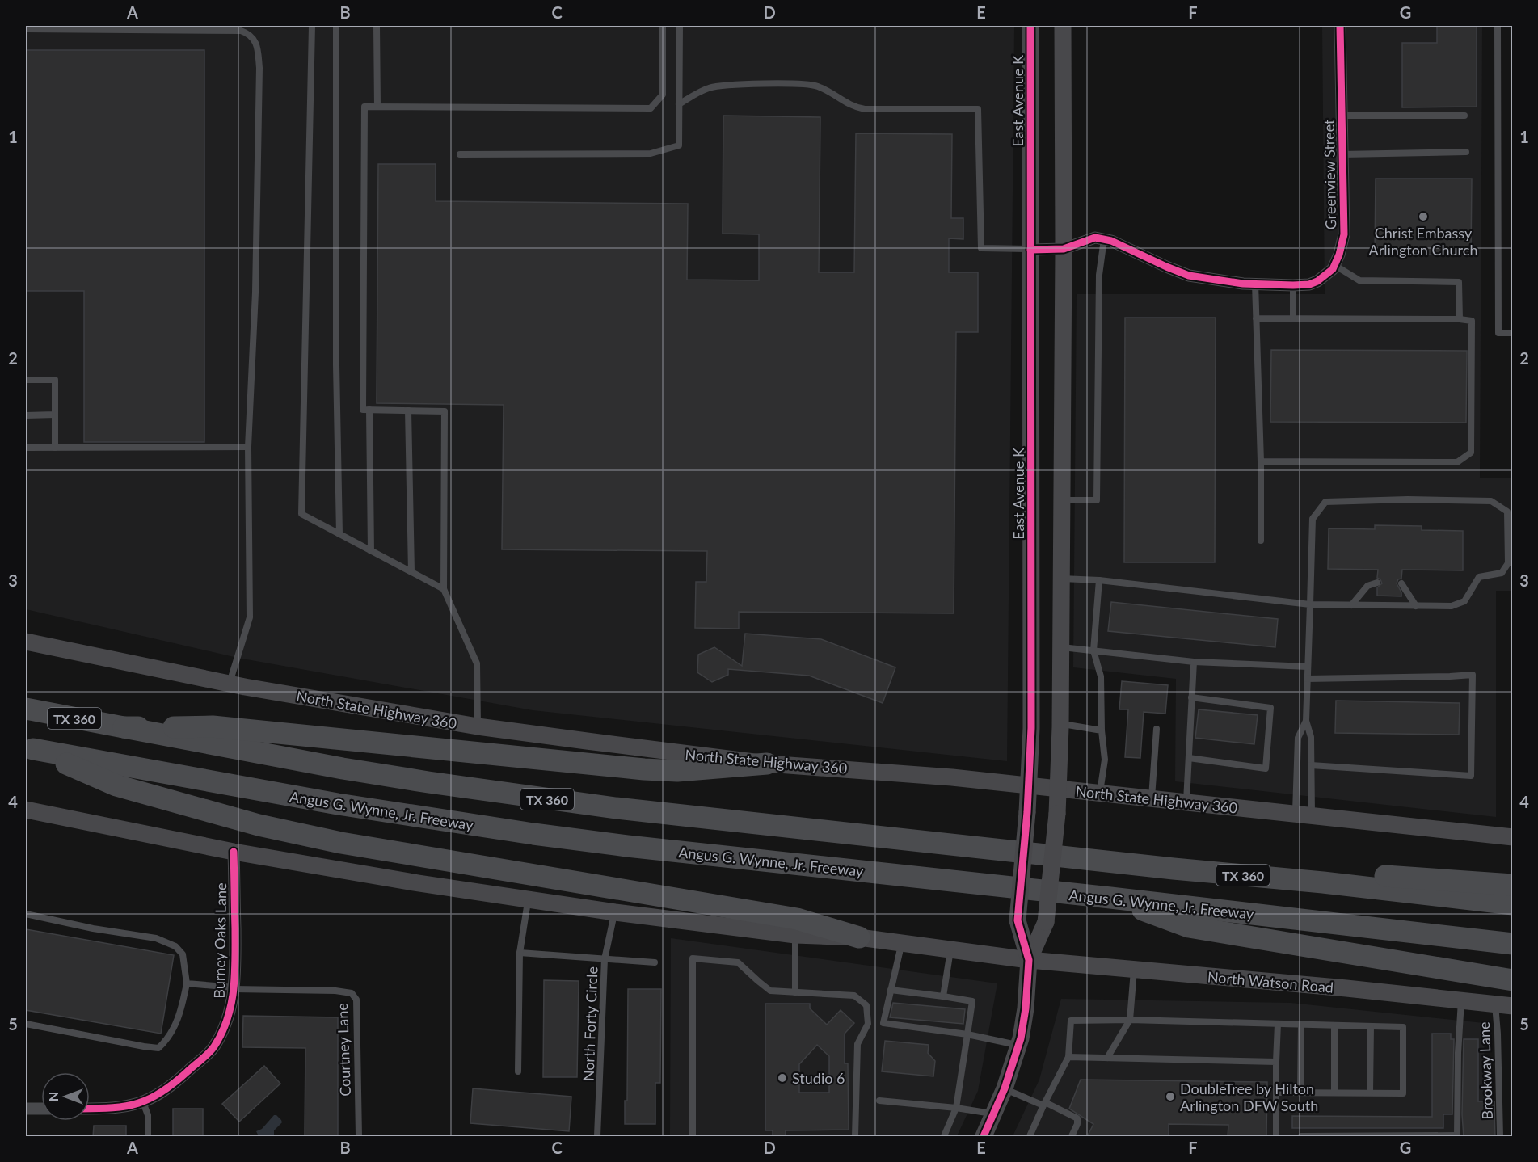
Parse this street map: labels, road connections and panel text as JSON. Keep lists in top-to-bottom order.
{
  "streets": {
    "highway": ["TX 360", "Angus G. Wynne, Jr. Freeway"],
    "main road": ["East Avenue K", "North State Highway 360", "North Watson Road"],
    "street": ["Greenview Street", "Burney Oaks Lane"],
    "lane": ["North Forty Circle", "Courtney Lane", "Brookway Lane"]
  },
  "crossings": [
    ["East Avenue K", "North State Highway 360"],
    ["East Avenue K", "North Watson Road"],
    ["Burney Oaks Lane", "Courtney Lane"],
    ["North Watson Road", "Brookway Lane"]
  ],
  "places": ["Christ Embassy Arlington Church", "Studio 6", "DoubleTree by Hilton Arlington DFW South"],
  "north": "left",
  "grid": {
    "columns": [
      "A",
      "B",
      "C",
      "D",
      "E",
      "F",
      "G"
    ],
    "rows": [
      "1",
      "2",
      "3",
      "4",
      "5"
    ]
  }
}
